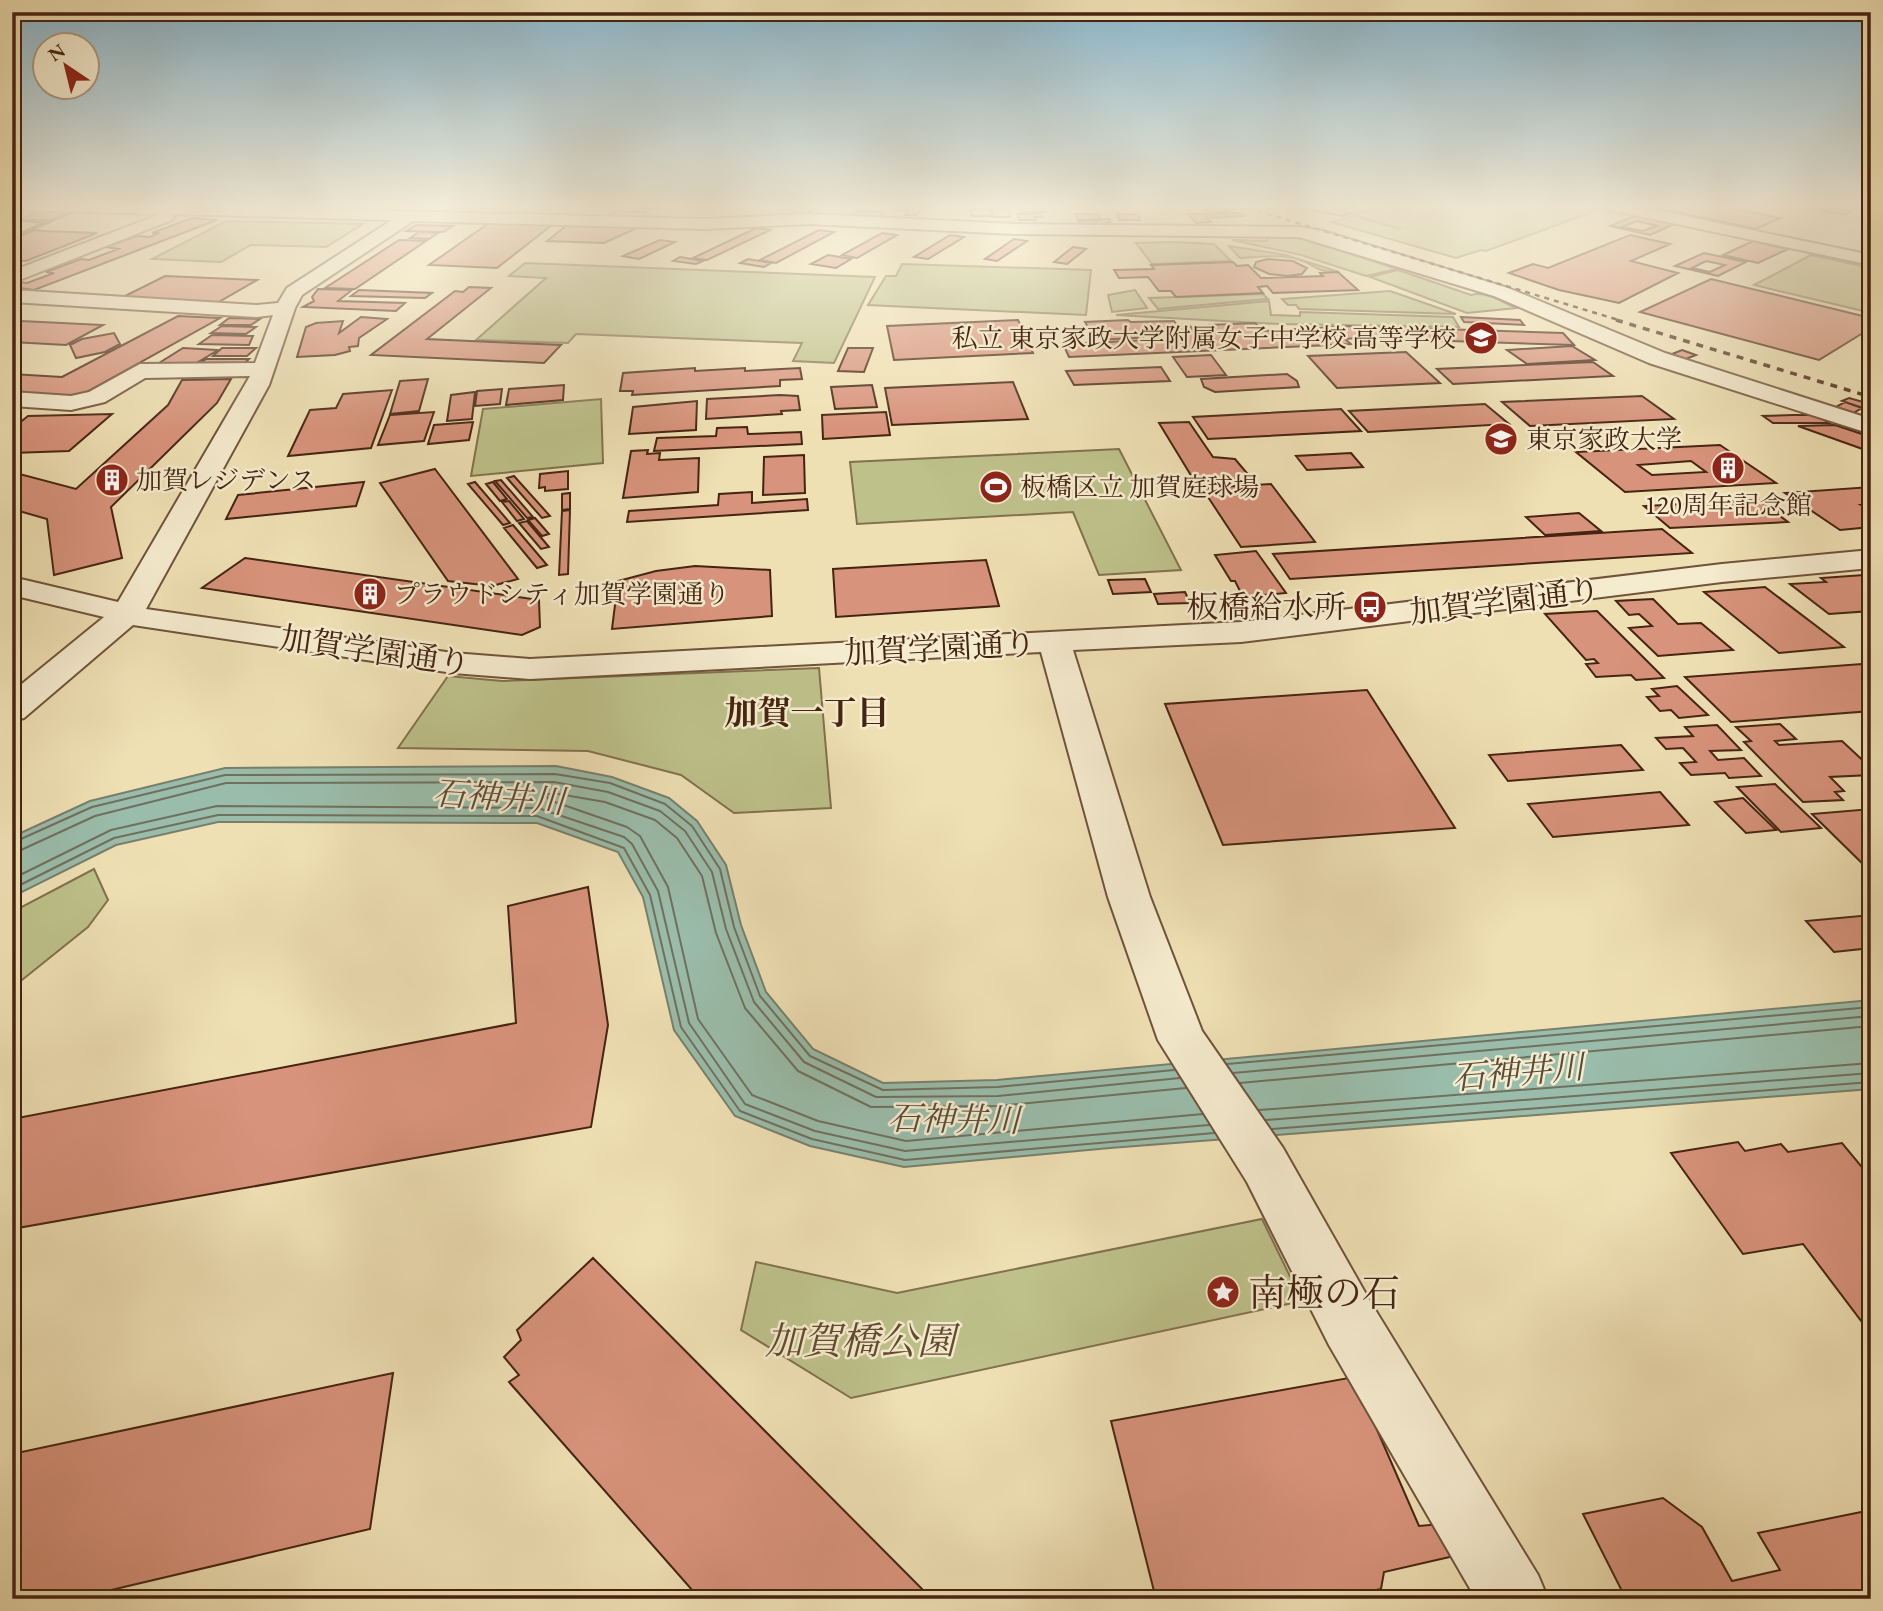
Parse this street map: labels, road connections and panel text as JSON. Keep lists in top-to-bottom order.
{
  "streets": {
    "street": ["加賀学園通り"]
  },
  "districts": ["加賀一丁目"],
  "water": ["石神井川"],
  "parks": ["加賀橋公園"],
  "places": {
    "school or university": ["私立 東京家政大学附属女子中学校 高等学校", "東京家政大学"],
    "building": ["120周年記念館", "加賀レジデンス", "プラウドシティ加賀学園通り"],
    "sports": ["板橋区立 加賀庭球場"],
    "bus stop": ["板橋給水所"],
    "place": ["南極の石"]
  },
  "north": "top left"
}
